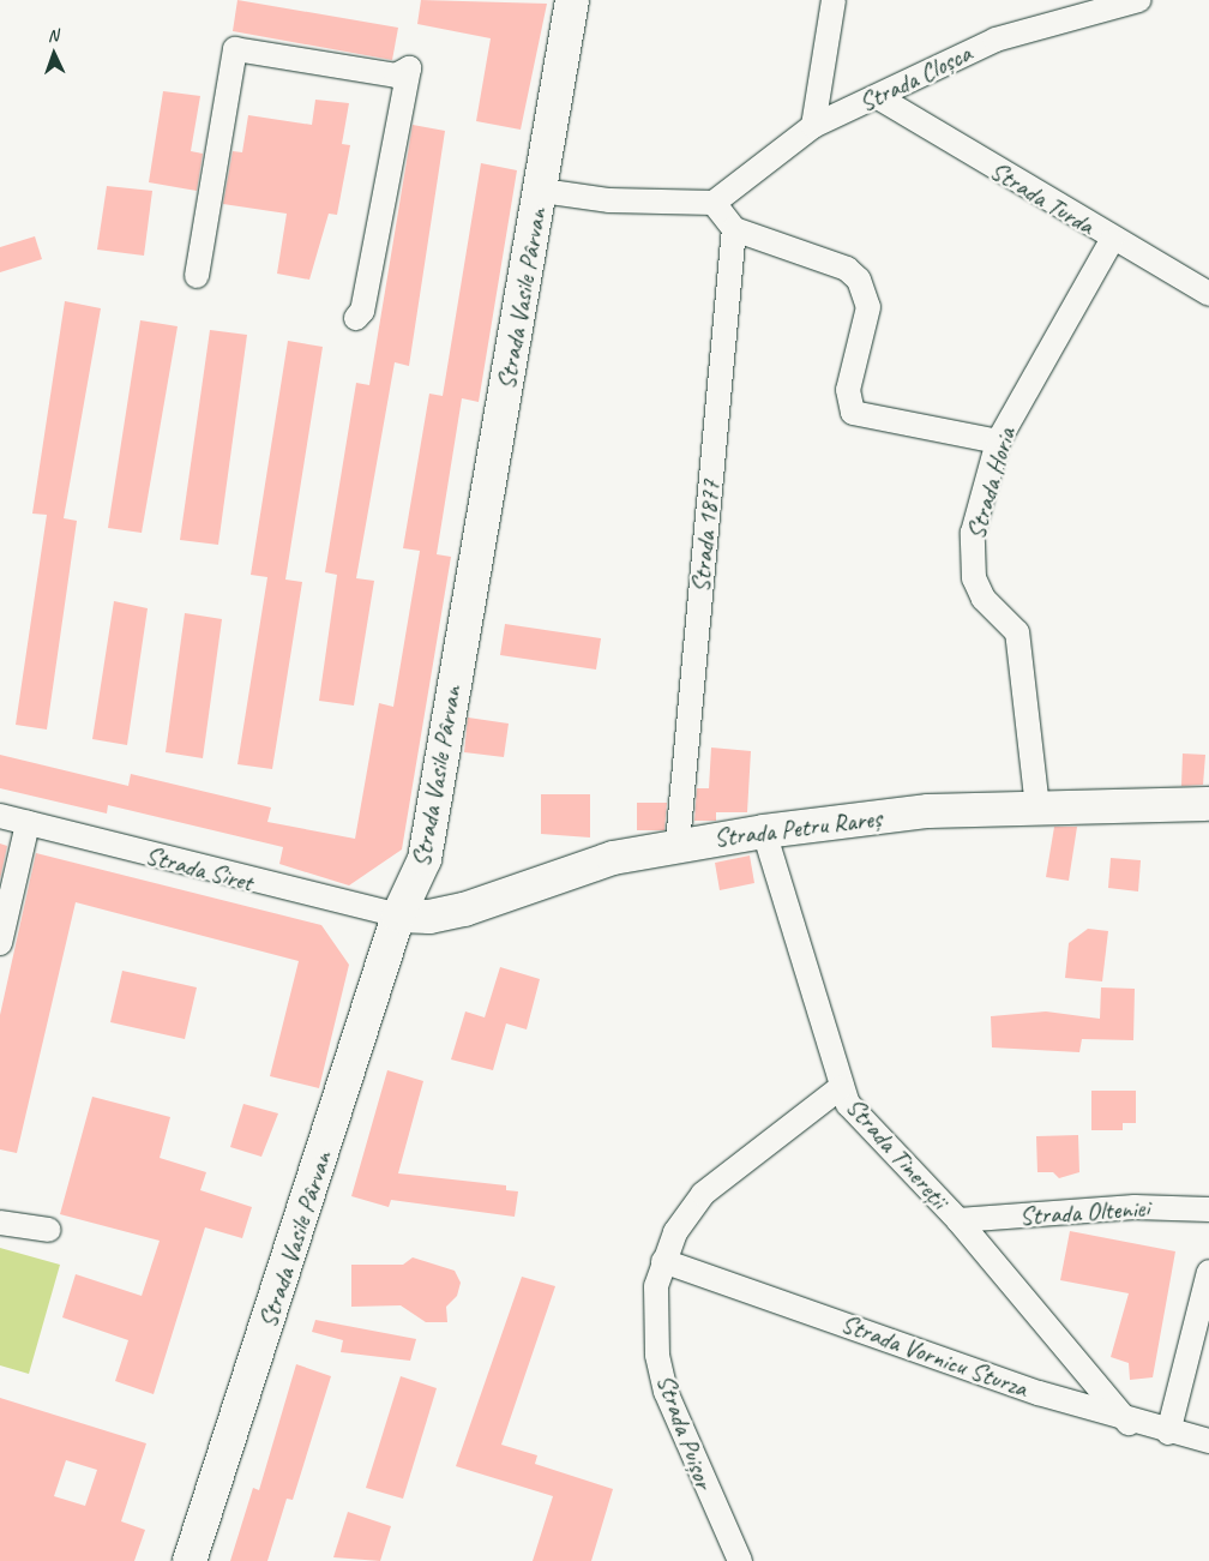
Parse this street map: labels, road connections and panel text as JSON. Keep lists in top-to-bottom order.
{
  "streets": {
    "main road": ["Strada Vasile Pârvan", "Strada Petru Rareș"],
    "street": [
      "Strada Cloșca",
      "Strada Turda",
      "Strada Horia",
      "Strada 1877",
      "Strada Siret",
      "Strada Tinereții",
      "Strada Olteniei",
      "Strada Vornicu Sturza",
      "Strada Puișor"
    ]
  },
  "crossings": [
    ["Strada Cloșca", "Strada Turda"],
    ["Strada Turda", "Strada Horia"],
    ["Strada Vasile Pârvan", "Strada Petru Rareș"],
    ["Strada Vasile Pârvan", "Strada Siret"],
    ["Strada Horia", "Strada Petru Rareș"],
    ["Strada 1877", "Strada Petru Rareș"],
    ["Strada Petru Rareș", "Strada Siret"],
    ["Strada Petru Rareș", "Strada Tinereții"],
    ["Strada Tinereții", "Strada Olteniei"],
    ["Strada Tinereții", "Strada Vornicu Sturza"],
    ["Strada Tinereții", "Strada Puișor"],
    ["Strada Vornicu Sturza", "Strada Puișor"]
  ],
  "north": "top"
}
